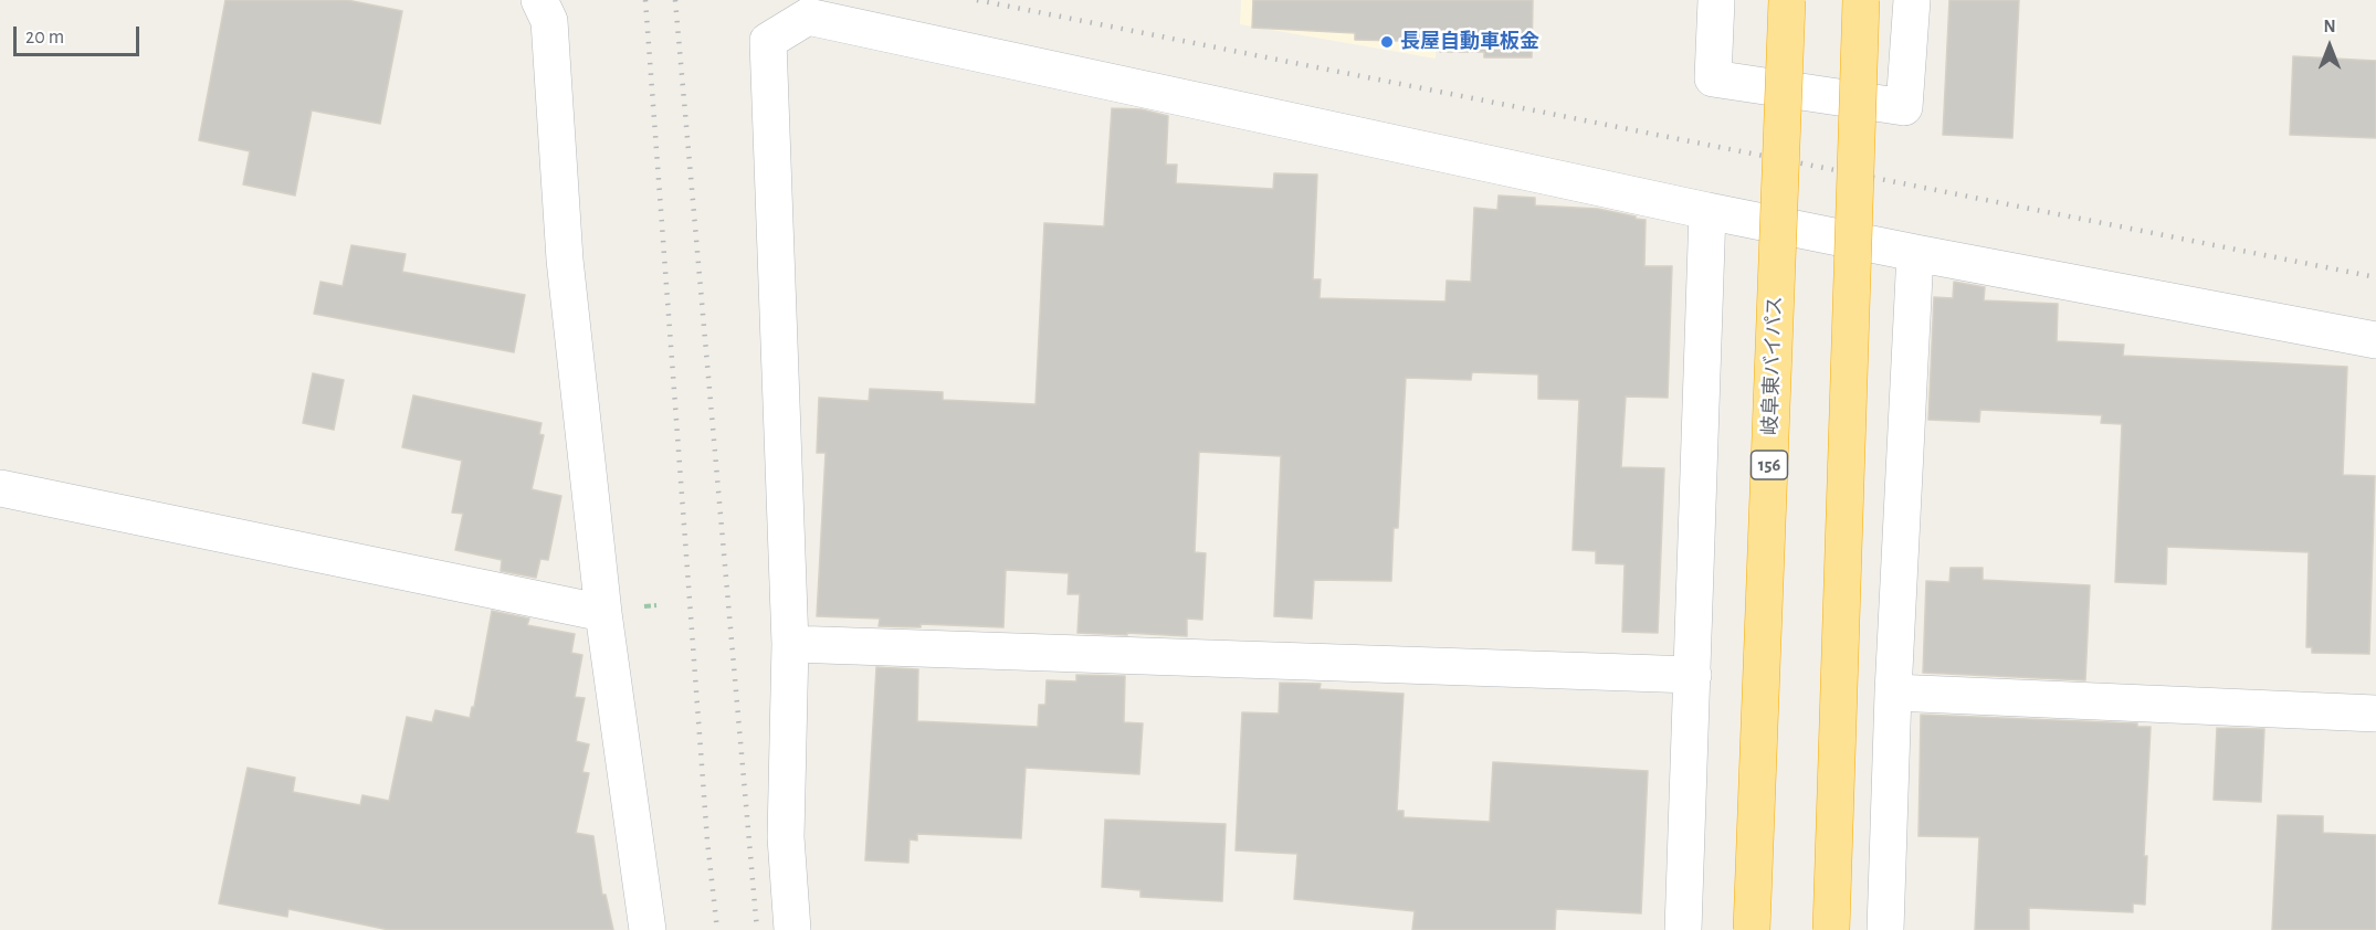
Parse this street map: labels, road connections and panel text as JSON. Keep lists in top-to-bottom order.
{
  "streets": {
    "highway": ["岐阜東バイパス", "156"]
  },
  "places": ["長屋自動車板金"],
  "scale_bar": "20 m",
  "north": "top"
}
